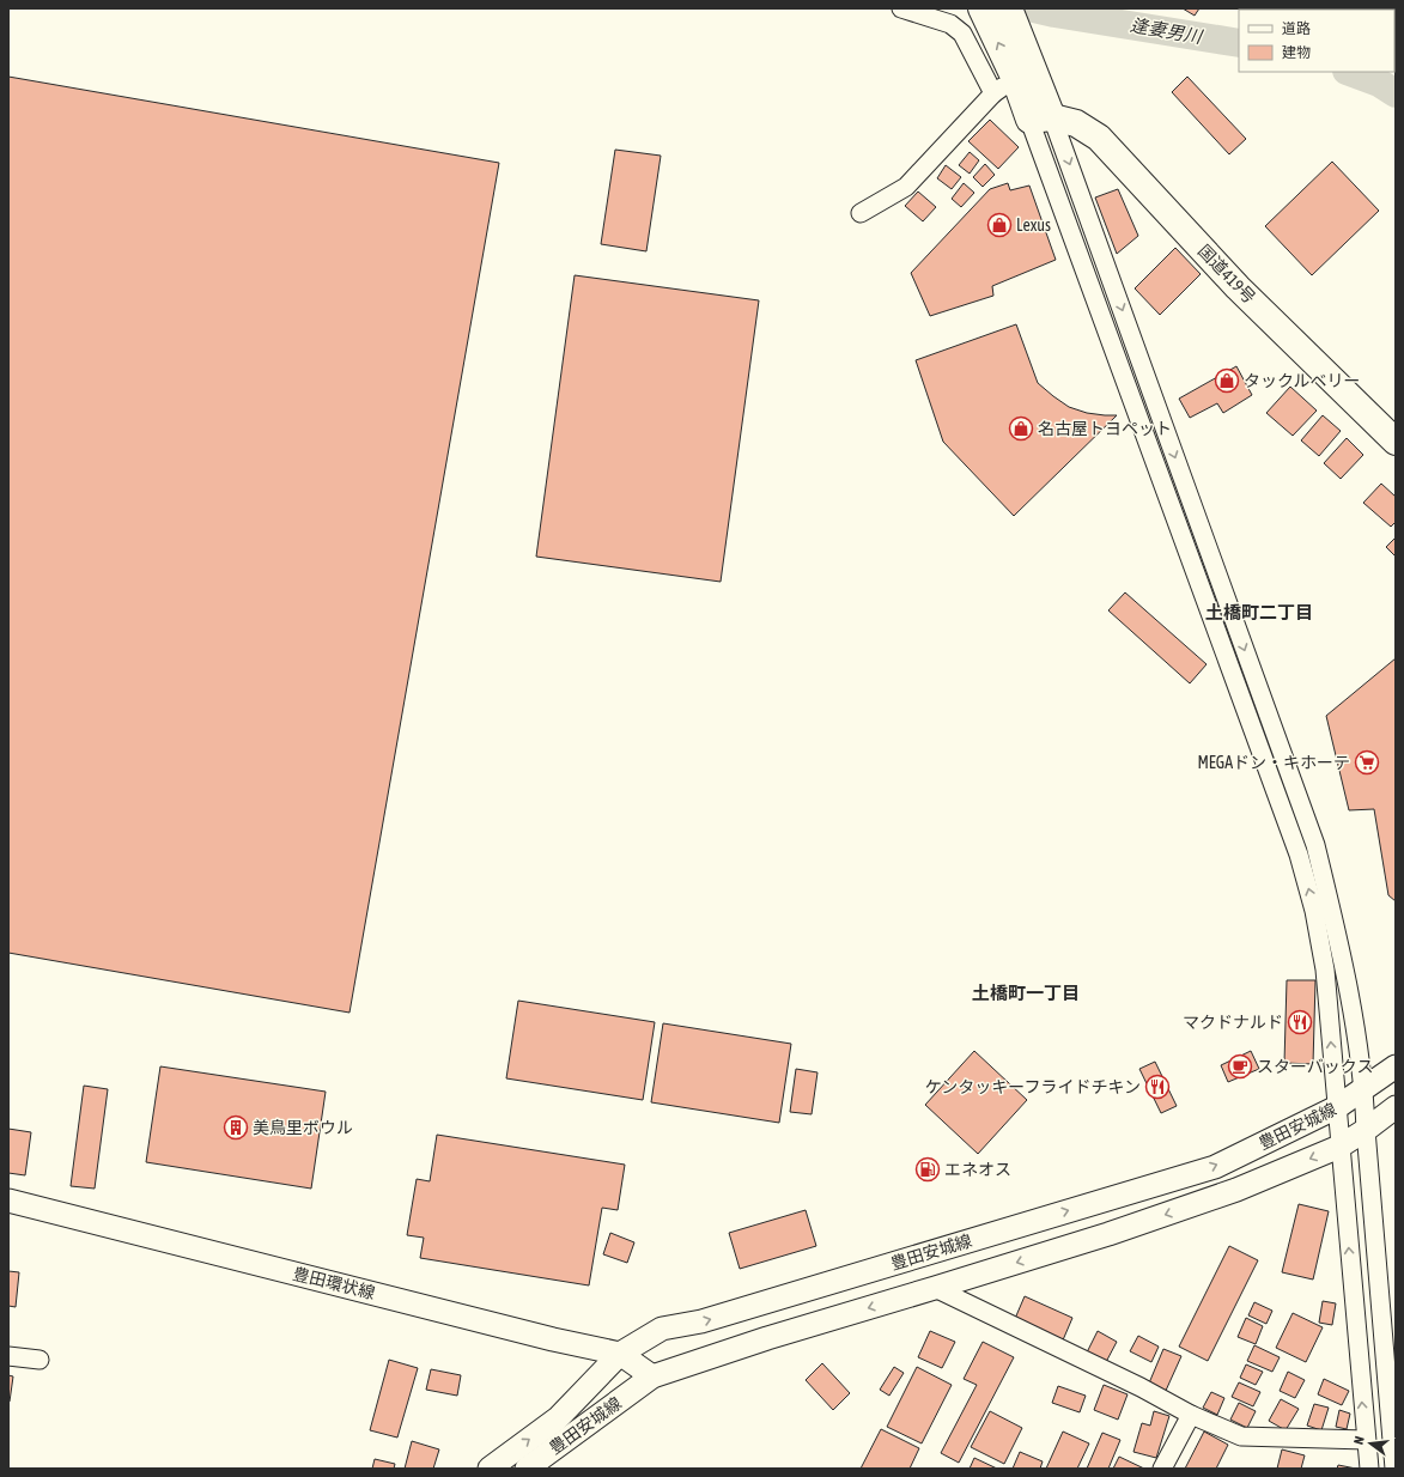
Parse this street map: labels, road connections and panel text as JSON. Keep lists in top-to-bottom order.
{
  "streets": {
    "highway": ["国道419号"],
    "main road": ["豊田安城線", "豊田環状線"]
  },
  "crossings": [
    ["豊田安城線", "豊田環状線"]
  ],
  "districts": ["土橋町二丁目", "土橋町一丁目"],
  "water": ["逢妻男川"],
  "places": {
    "shop": ["Lexus", "タックルベリー", "名古屋トヨペット"],
    "supermarket": ["MEGAドン・キホーテ"],
    "restaurant": ["マクドナルド", "ケンタッキーフライドチキン"],
    "cafe": ["スターバックス"],
    "building": ["美鳥里ボウル"],
    "fuel station": ["エネオス"]
  },
  "legend": ["道路", "建物"],
  "north": "left"
}
